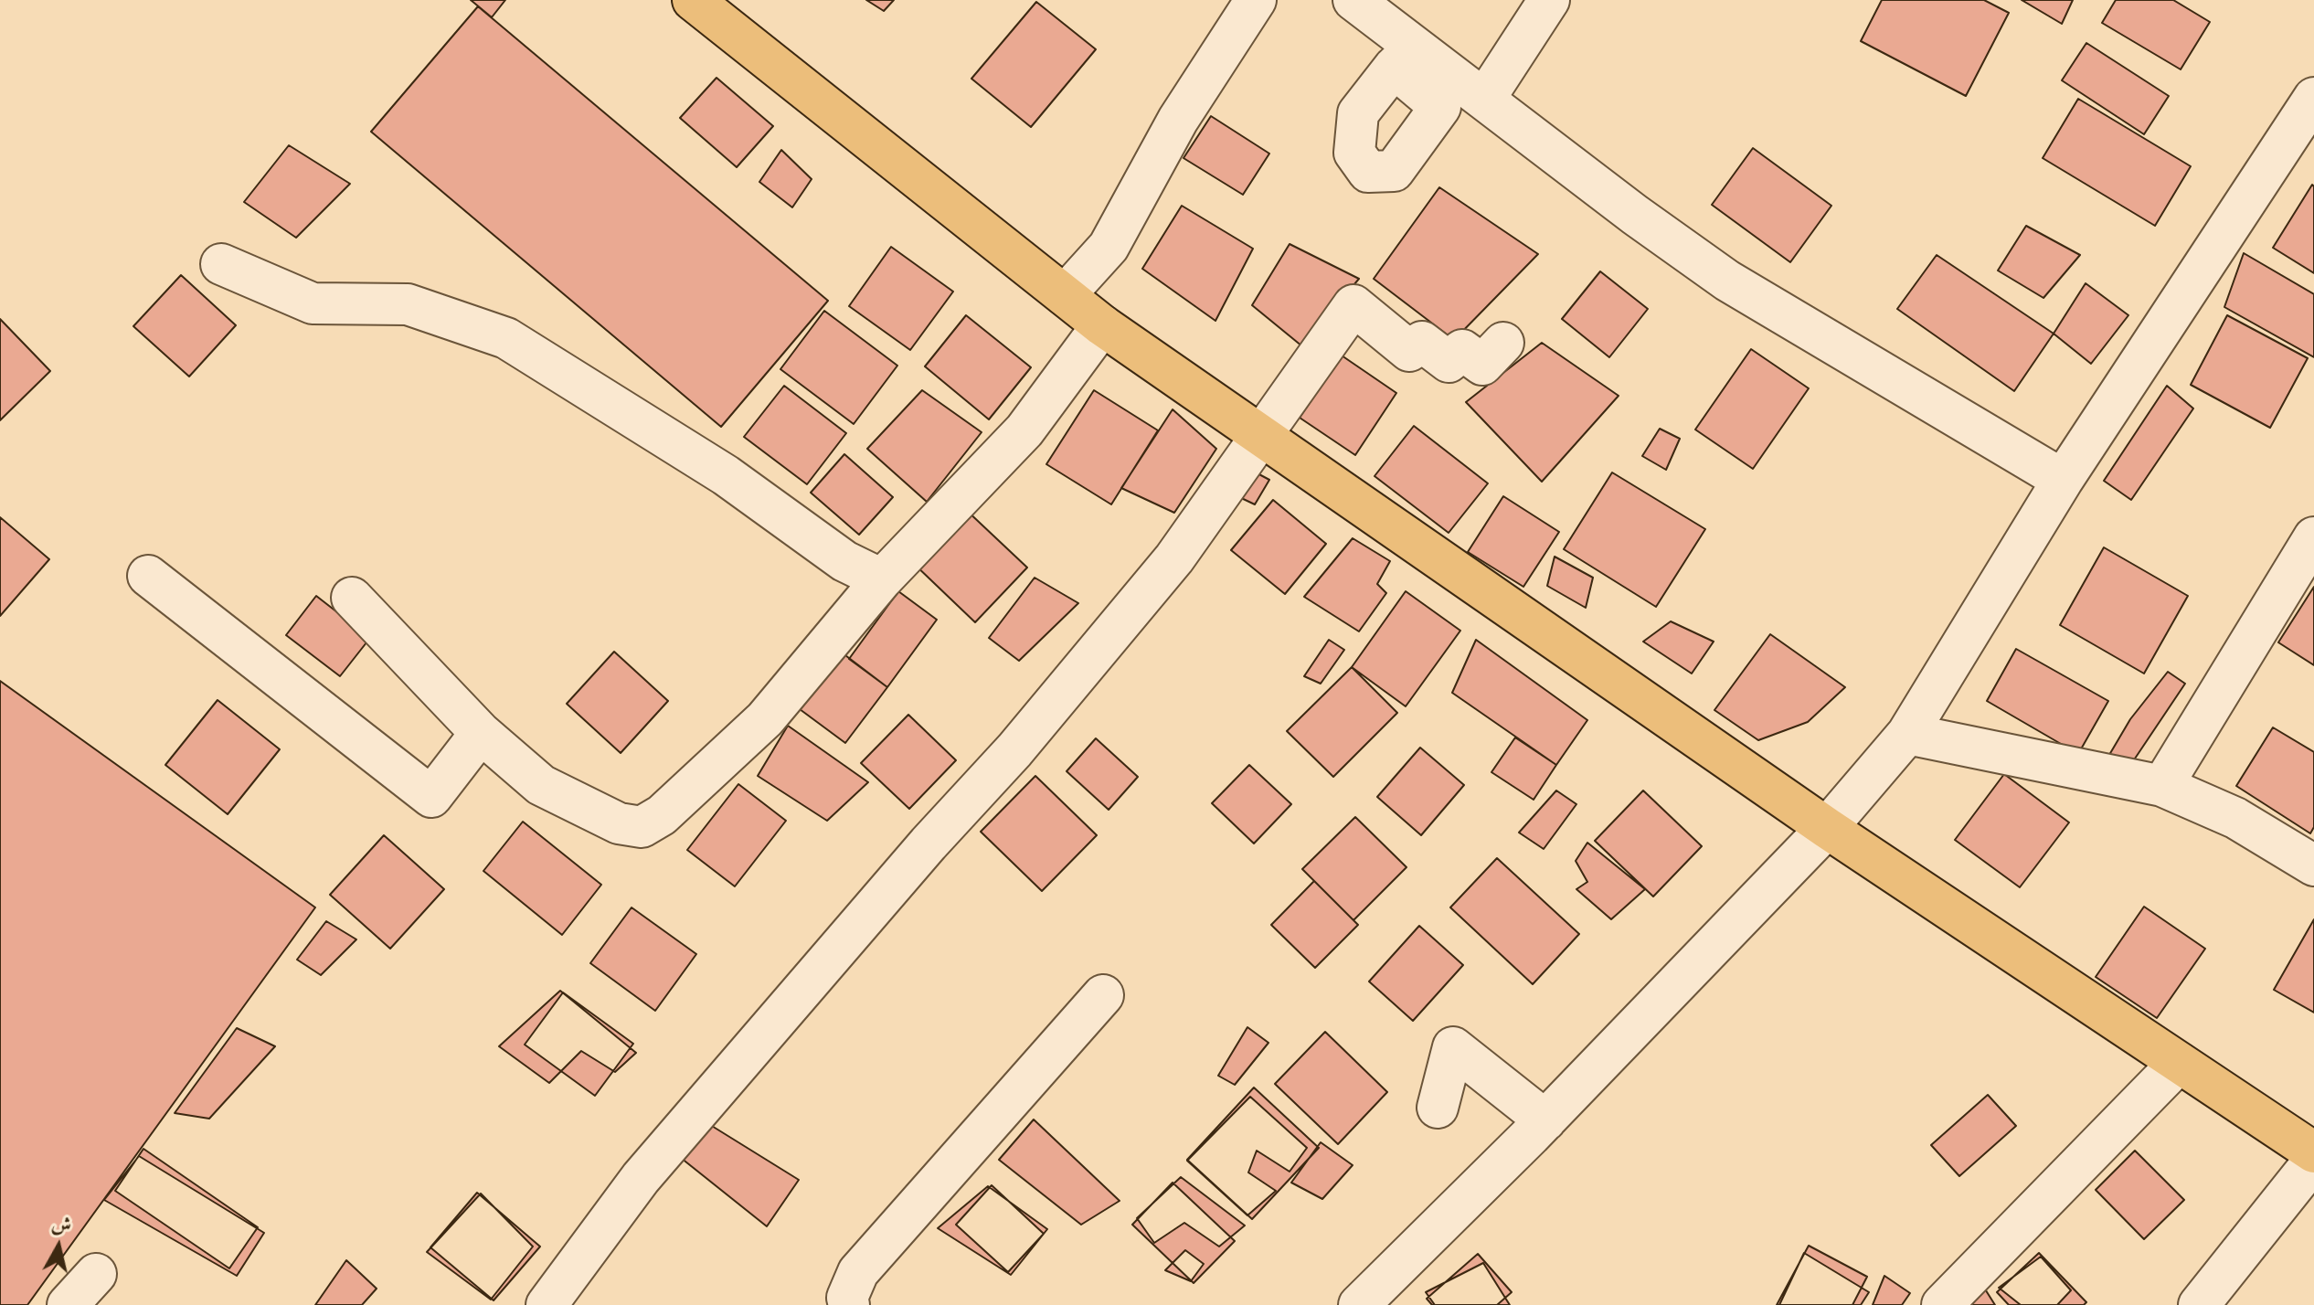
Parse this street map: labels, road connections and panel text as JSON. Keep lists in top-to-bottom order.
{
  "north": "top"
}
